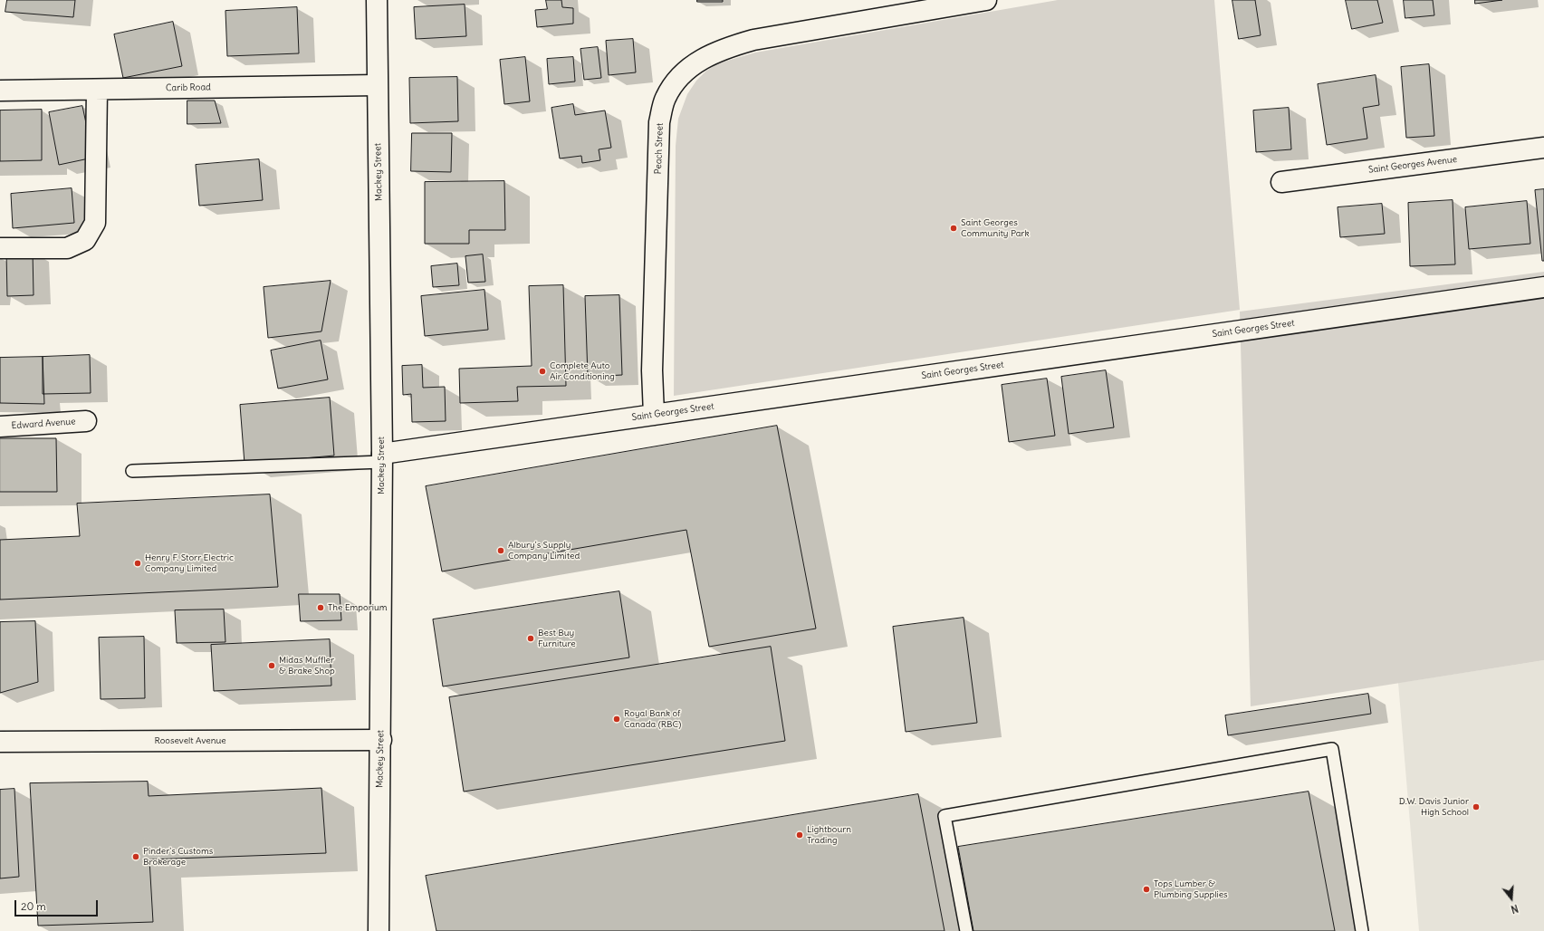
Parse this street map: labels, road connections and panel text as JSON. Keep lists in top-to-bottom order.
{
  "streets": {
    "street": [
      "Carib Road",
      "Peach Street",
      "Saint Georges Avenue",
      "Mackey Street",
      "Saint Georges Street",
      "Edward Avenue",
      "Roosevelt Avenue"
    ]
  },
  "crossings": [
    ["Carib Road", "Mackey Street"],
    ["Peach Street", "Saint Georges Street"],
    ["Mackey Street", "Saint Georges Street"],
    ["Mackey Street", "Roosevelt Avenue"]
  ],
  "places": [
    "Saint Georges Community Park",
    "Complete Auto Air Conditioning",
    "Albury's Supply Company Limited",
    "Henry F. Storr Electric Company Limited",
    "The Emporium",
    "Best Buy Furniture",
    "Midas Muffler & Brake Shop",
    "Royal Bank of Canada (RBC)",
    "D.W. Davis Junior High School",
    "Lightbourn Trading",
    "Pinder's Customs Brokerage",
    "Tops Lumber & Plumbing Supplies"
  ],
  "scale_bar": "20 m",
  "north": "bottom"
}
